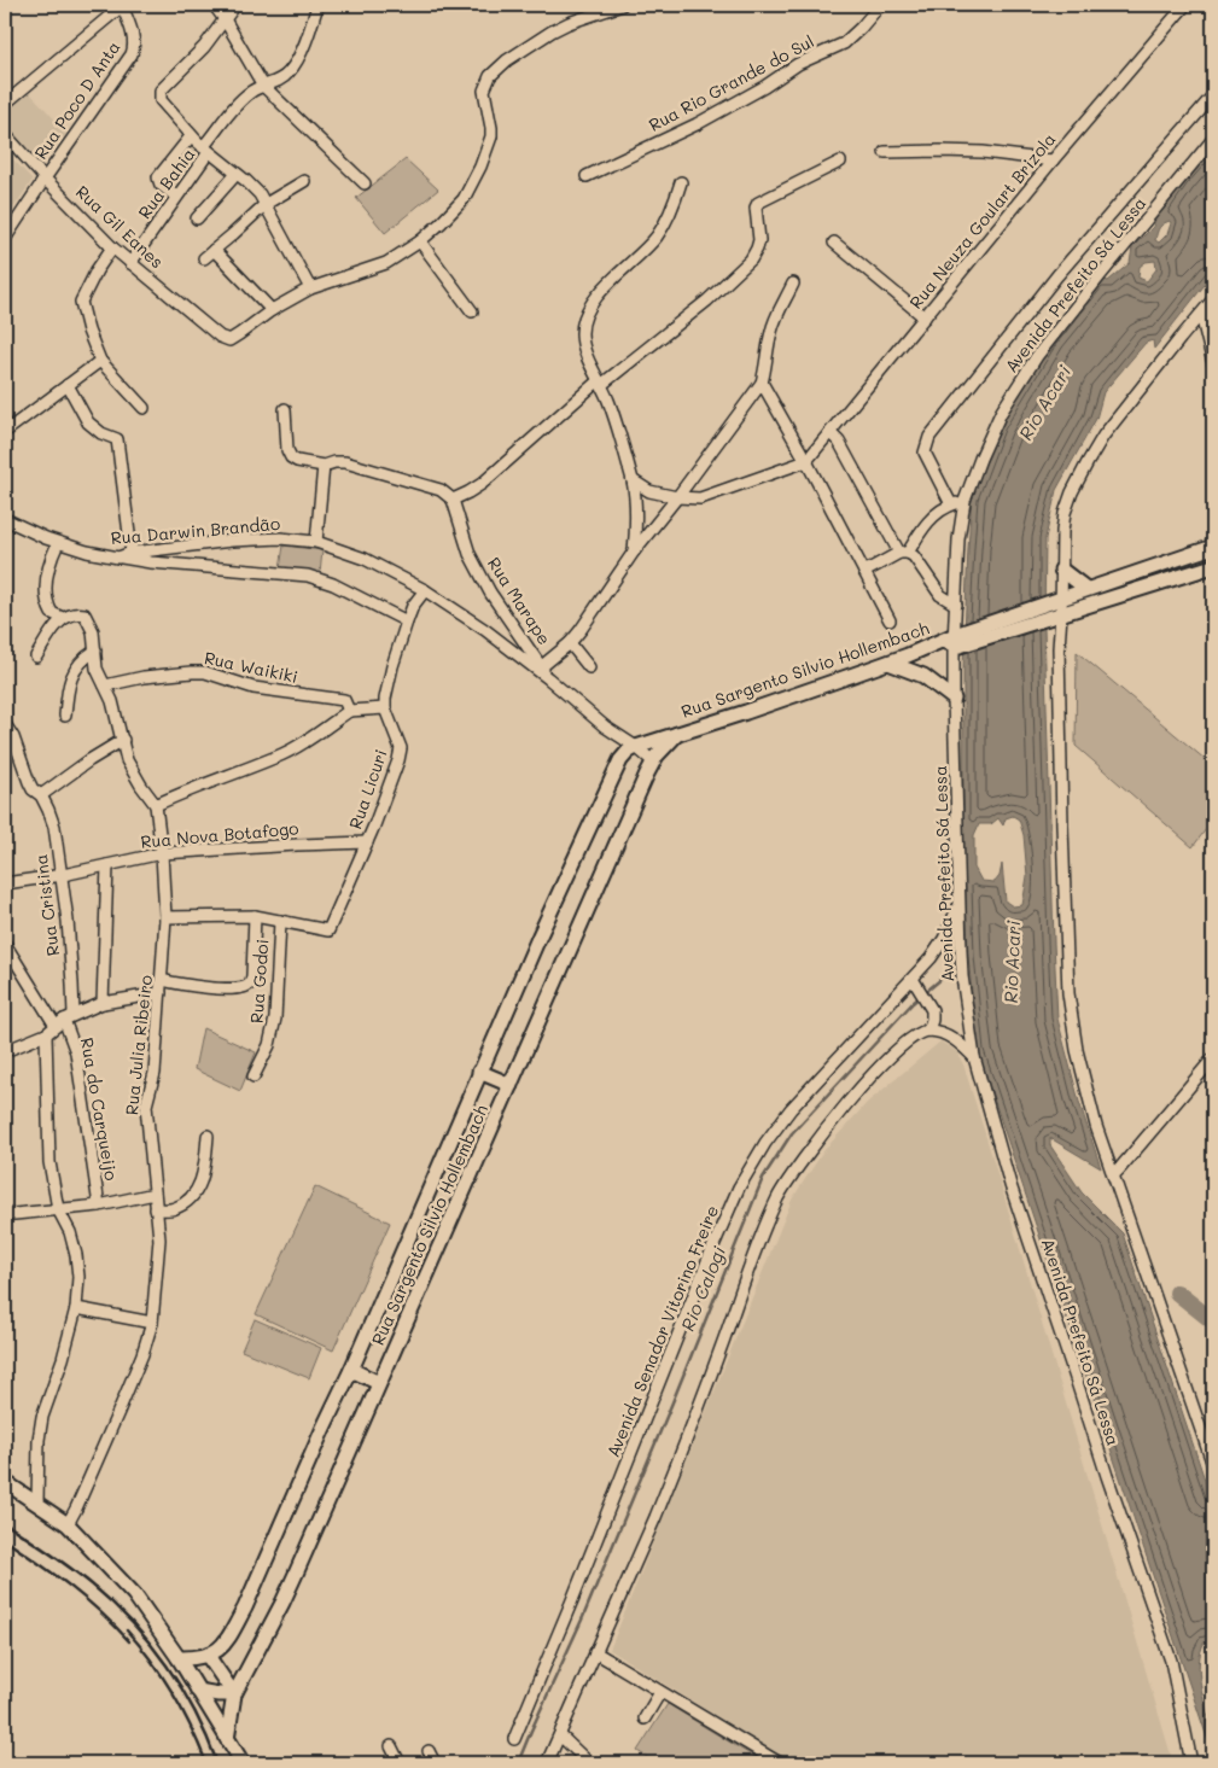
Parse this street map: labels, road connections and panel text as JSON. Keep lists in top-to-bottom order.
{
  "streets": {
    "main road": ["Rua Sargento Silvio Hollembach"],
    "street": [
      "Rua Rio Grande do Sul",
      "Rua Poco D Anta",
      "Rua Bahia",
      "Rua Neuza Goulart Brizola",
      "Rua Gil Eanes",
      "Avenida Prefeito Sá Lessa",
      "Rua Darwin Brandão",
      "Rua Marape",
      "Rua Waikiki",
      "Rua Licuri",
      "Rua Nova Botafogo",
      "Rua Cristina",
      "Rua Godoi",
      "Rua Julia Ribeiro",
      "Rua do Carqueijo",
      "Avenida Senador Vitorino Freire"
    ]
  },
  "crossings": [
    ["Rua Poco D Anta", "Rua Gil Eanes"],
    ["Rua Bahia", "Rua Gil Eanes"],
    ["Avenida Prefeito Sá Lessa", "Rua Sargento Silvio Hollembach"],
    ["Avenida Prefeito Sá Lessa", "Avenida Senador Vitorino Freire"],
    ["Rua Darwin Brandão", "Rua Marape"],
    ["Rua Darwin Brandão", "Rua Sargento Silvio Hollembach"],
    ["Rua Darwin Brandão", "Rua Licuri"],
    ["Rua Licuri", "Rua Nova Botafogo"],
    ["Rua Licuri", "Rua Godoi"],
    ["Rua Nova Botafogo", "Rua Cristina"],
    ["Rua Nova Botafogo", "Rua Julia Ribeiro"],
    ["Rua Cristina", "Rua do Carqueijo"]
  ],
  "water": ["Rio Acari", "Rio Calogi"]
}
